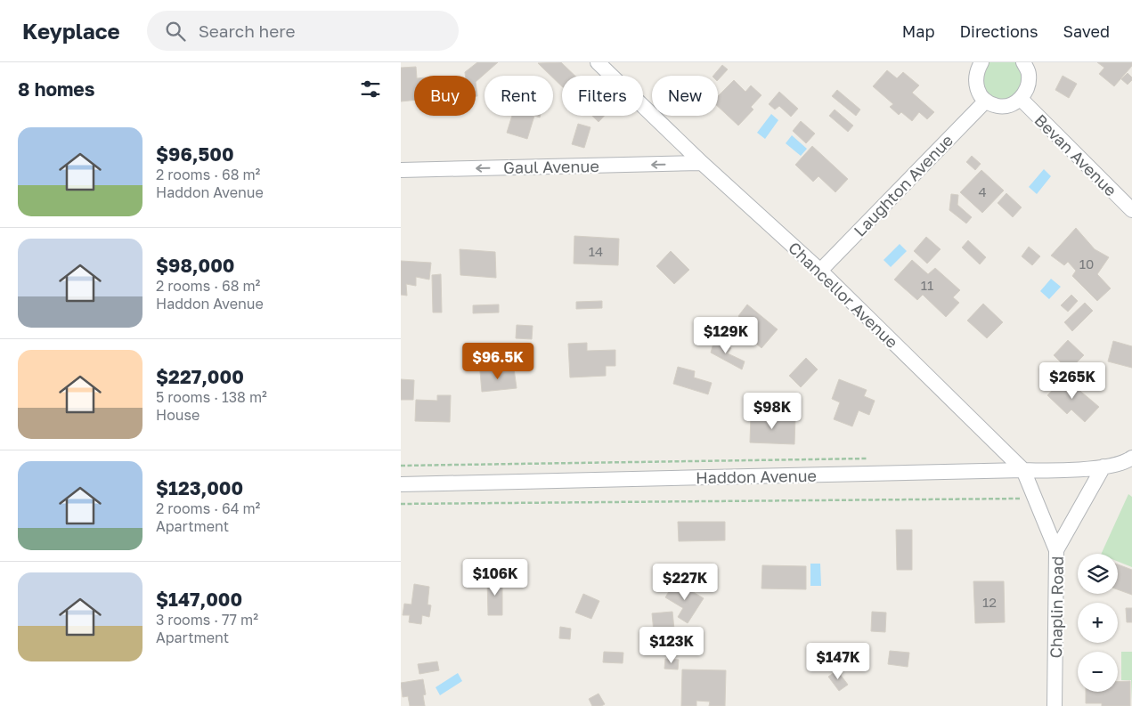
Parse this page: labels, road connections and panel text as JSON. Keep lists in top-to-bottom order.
{
  "streets": {
    "street": [
      "Bevan Avenue",
      "Gaul Avenue",
      "Laughton Avenue",
      "Chancellor Avenue",
      "Haddon Avenue",
      "Chaplin Road"
    ]
  },
  "crossings": [
    ["Gaul Avenue", "Chancellor Avenue"],
    ["Laughton Avenue", "Chancellor Avenue"],
    ["Chancellor Avenue", "Haddon Avenue"],
    ["Chancellor Avenue", "Chaplin Road"],
    ["Haddon Avenue", "Chaplin Road"]
  ],
  "one_way": ["Gaul Avenue"],
  "house_numbers": [
    "4",
    "14",
    "10",
    "11",
    "12"
  ],
  "page": {
    "header": "Keyplace",
    "search": "Search here",
    "nav": ["Map", "Directions", "Saved"],
    "heading": "8 homes",
    "chip": [
      "Buy",
      "Rent",
      "Filters",
      "New"
    ],
    "list": [
      {
        "name": "$96,500",
        "note": "2 rooms · 68 m² · Haddon Avenue"
      },
      {
        "name": "$98,000",
        "note": "2 rooms · 68 m² · Haddon Avenue"
      },
      {
        "name": "$227,000",
        "note": "5 rooms · 138 m² · House"
      },
      {
        "name": "$123,000",
        "note": "2 rooms · 64 m² · Apartment"
      },
      {
        "name": "$147,000",
        "note": "3 rooms · 77 m² · Apartment"
      }
    ],
    "price": [
      "$129K",
      "$96.5K",
      "$265K",
      "$98K",
      "$106K",
      "$227K",
      "$123K",
      "$147K"
    ],
    "map_buttons": ["+", "−"]
  }
}
